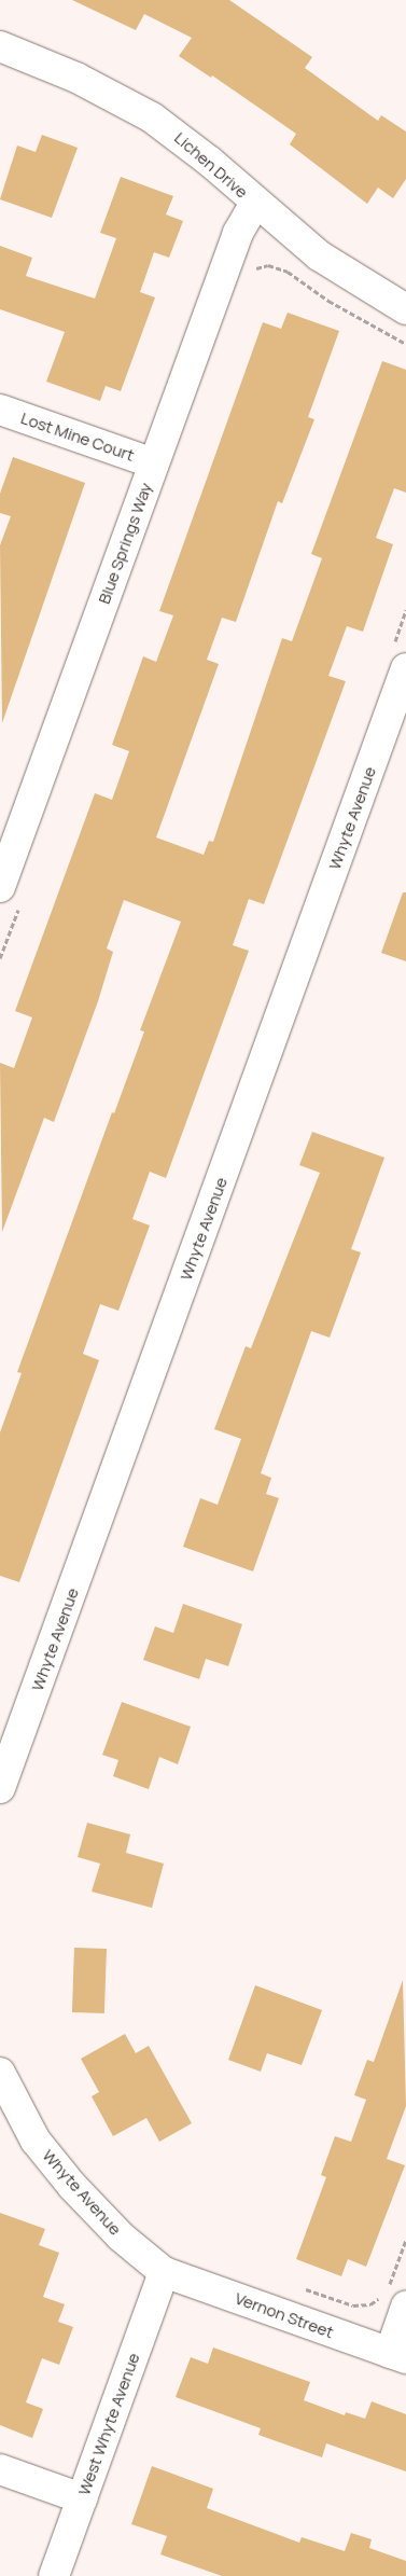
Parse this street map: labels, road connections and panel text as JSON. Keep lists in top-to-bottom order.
{
  "streets": {
    "street": [
      "Lichen Drive",
      "Lost Mine Court",
      "Blue Springs Way",
      "Whyte Avenue",
      "Vernon Street",
      "West Whyte Avenue"
    ]
  },
  "crossings": [
    ["Lichen Drive", "Blue Springs Way"],
    ["Lost Mine Court", "Blue Springs Way"],
    ["Whyte Avenue", "Vernon Street"],
    ["Whyte Avenue", "West Whyte Avenue"],
    ["Vernon Street", "West Whyte Avenue"]
  ]
}
